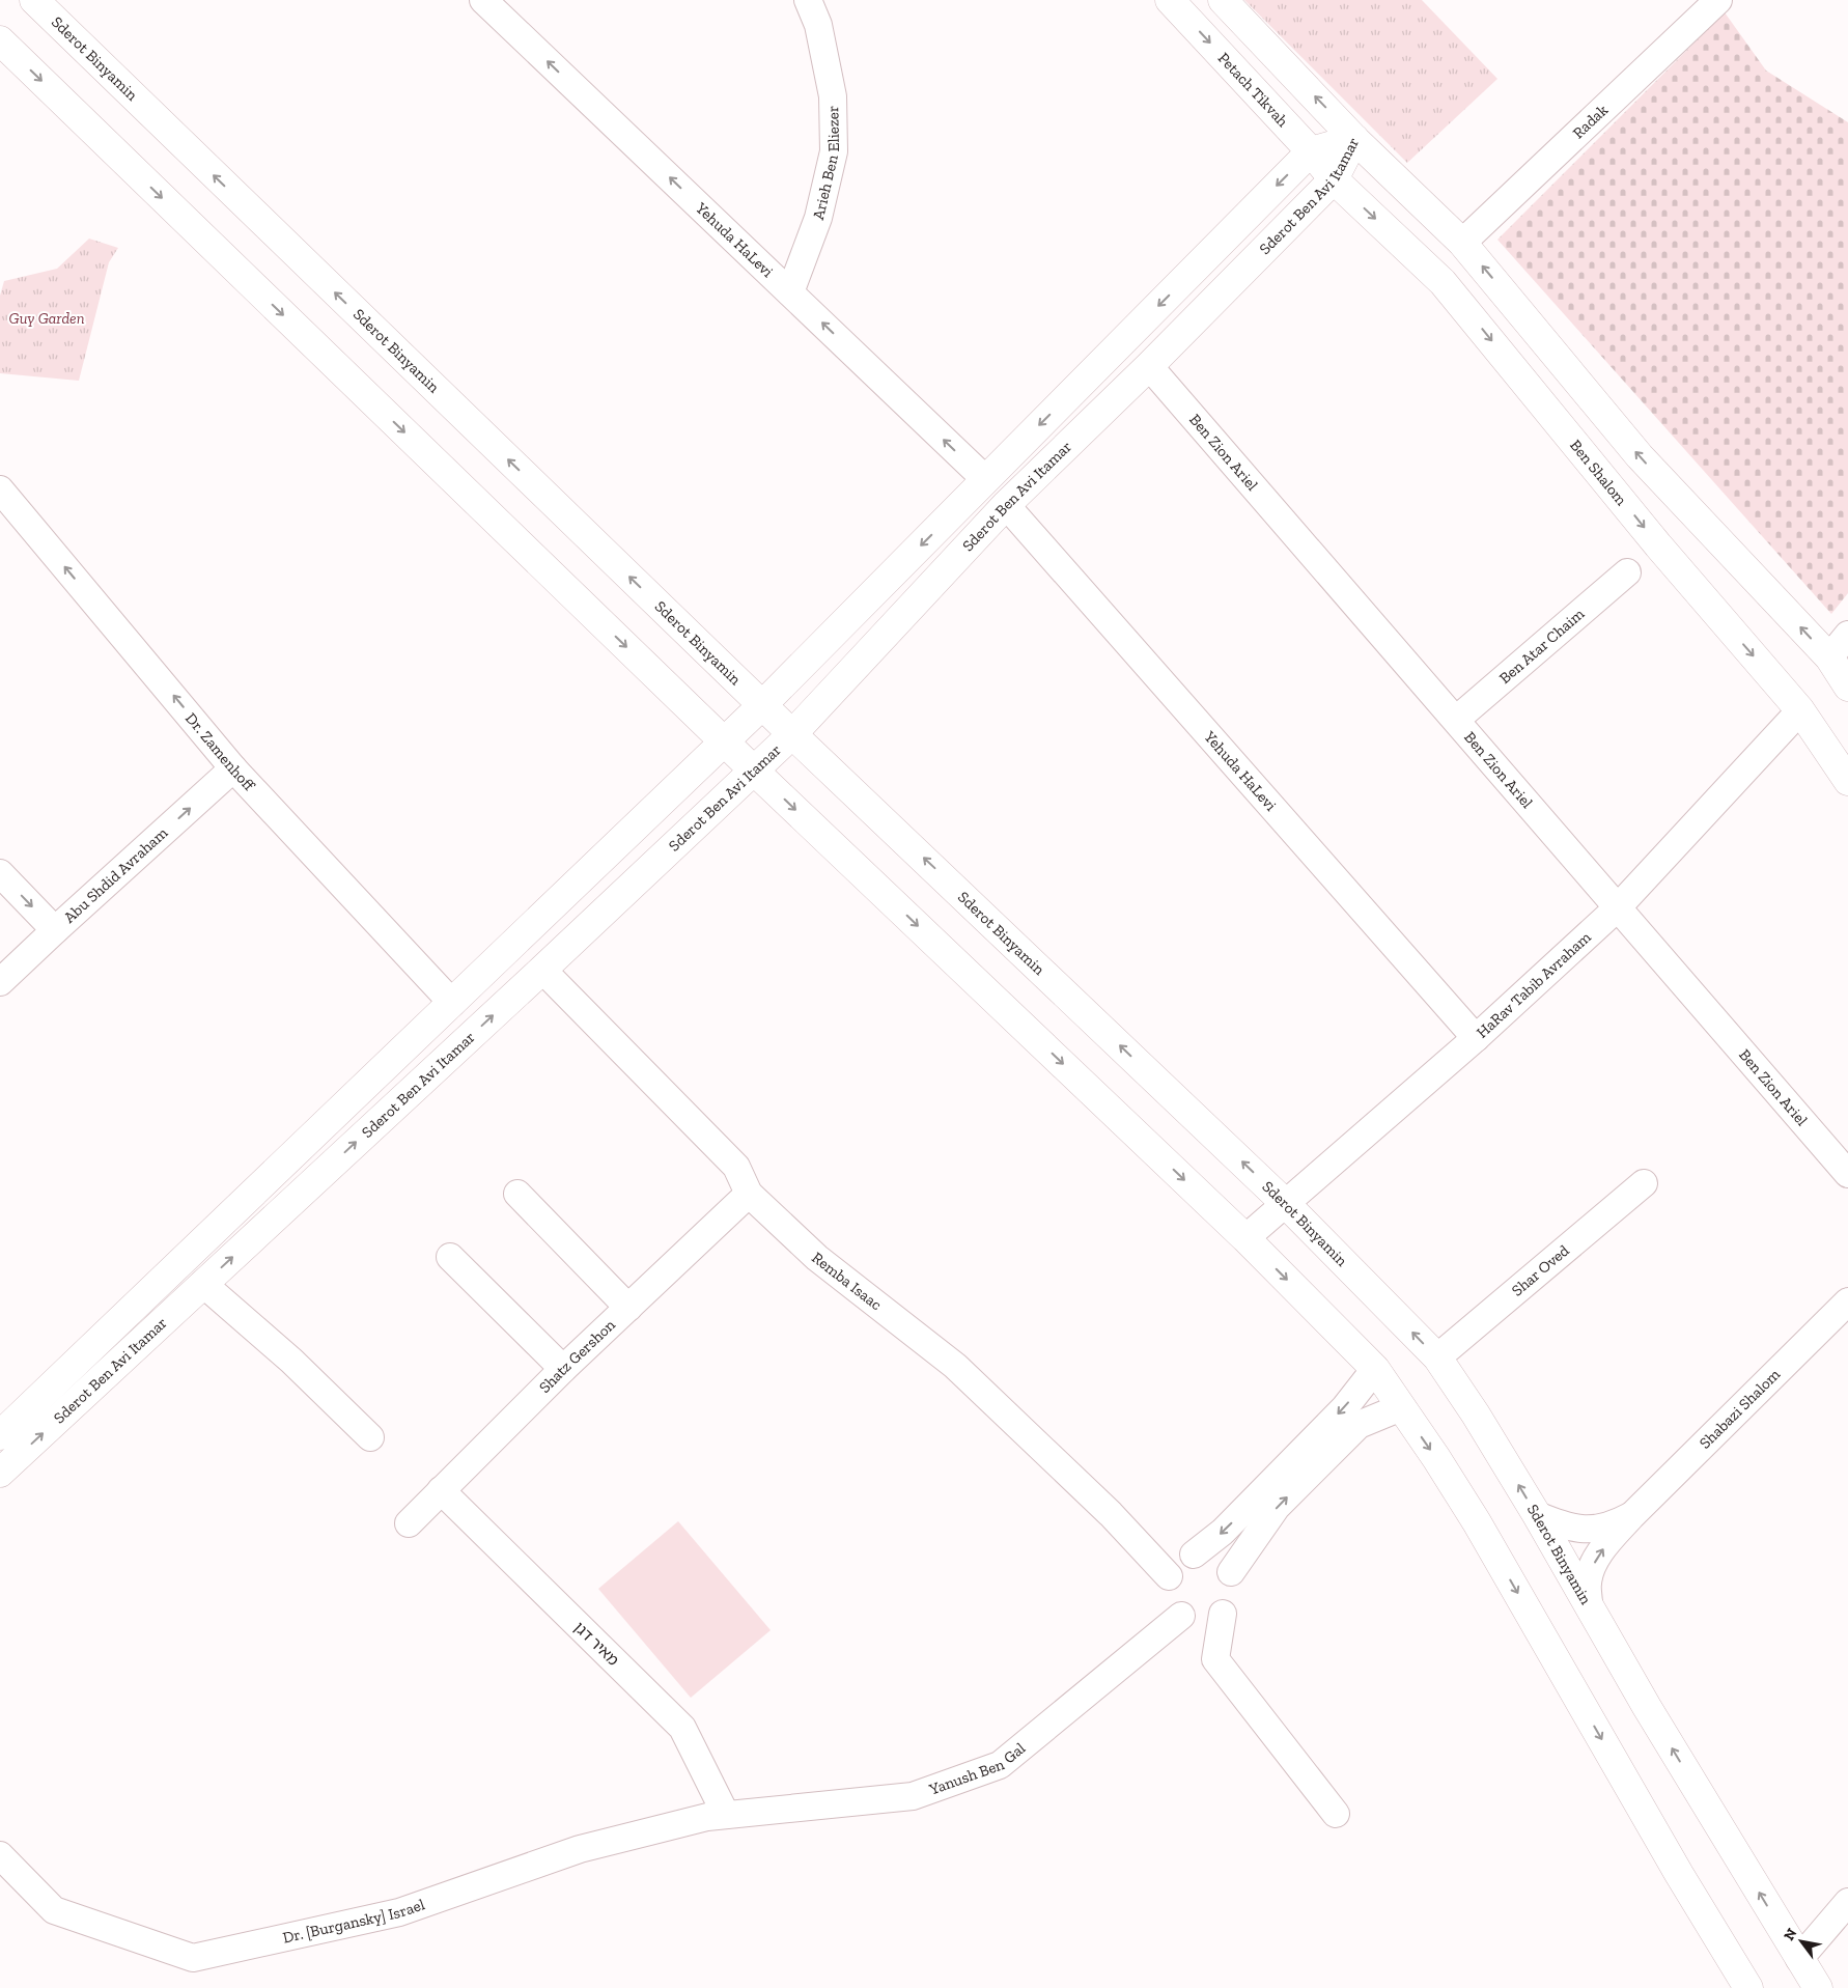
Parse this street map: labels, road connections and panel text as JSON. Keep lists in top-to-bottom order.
{
  "streets": {
    "main road": [
      "Sderot Binyamin",
      "Petach Tikvah",
      "Sderot Ben Avi Itamar",
      "Ben Shalom"
    ],
    "street": [
      "Radak",
      "Arieh Ben Eliezer",
      "Yehuda HaLevi",
      "Ben Zion Ariel",
      "Ben Atar Chaim",
      "Dr. Zamenhoff",
      "Abu Shdid Avraham",
      "HaRav Tabib Avraham",
      "Shar Oved",
      "Remba Isaac",
      "Shatz Gershon",
      "Shabazi Shalom",
      "מאיר דגן",
      "Yanush Ben Gal",
      "Dr. [Burgansky] Israel"
    ]
  },
  "crossings": [
    ["Sderot Binyamin", "Sderot Ben Avi Itamar"],
    ["Sderot Binyamin", "HaRav Tabib Avraham"],
    ["Sderot Binyamin", "Shar Oved"],
    ["Sderot Binyamin", "Shabazi Shalom"],
    ["Petach Tikvah", "Sderot Ben Avi Itamar"],
    ["Petach Tikvah", "Ben Shalom"],
    ["Arieh Ben Eliezer", "Yehuda HaLevi"],
    ["Sderot Ben Avi Itamar", "Yehuda HaLevi"],
    ["Sderot Ben Avi Itamar", "Ben Zion Ariel"],
    ["Sderot Ben Avi Itamar", "Ben Shalom"],
    ["Sderot Ben Avi Itamar", "Dr. Zamenhoff"],
    ["Sderot Ben Avi Itamar", "Remba Isaac"],
    ["Yehuda HaLevi", "HaRav Tabib Avraham"],
    ["Ben Zion Ariel", "Ben Atar Chaim"],
    ["Ben Zion Ariel", "HaRav Tabib Avraham"],
    ["Ben Shalom", "HaRav Tabib Avraham"],
    ["Dr. Zamenhoff", "Abu Shdid Avraham"],
    ["Remba Isaac", "Shatz Gershon"],
    ["Remba Isaac", "Yanush Ben Gal"],
    ["Shatz Gershon", "מאיר דגן"],
    ["מאיר דגן", "Yanush Ben Gal"],
    ["מאיר דגן", "Dr. [Burgansky] Israel"],
    ["Yanush Ben Gal", "Dr. [Burgansky] Israel"]
  ],
  "one_way": ["Yehuda HaLevi", "Dr. Zamenhoff", "Abu Shdid Avraham"],
  "parks": ["Guy Garden"],
  "north": "top left"
}
